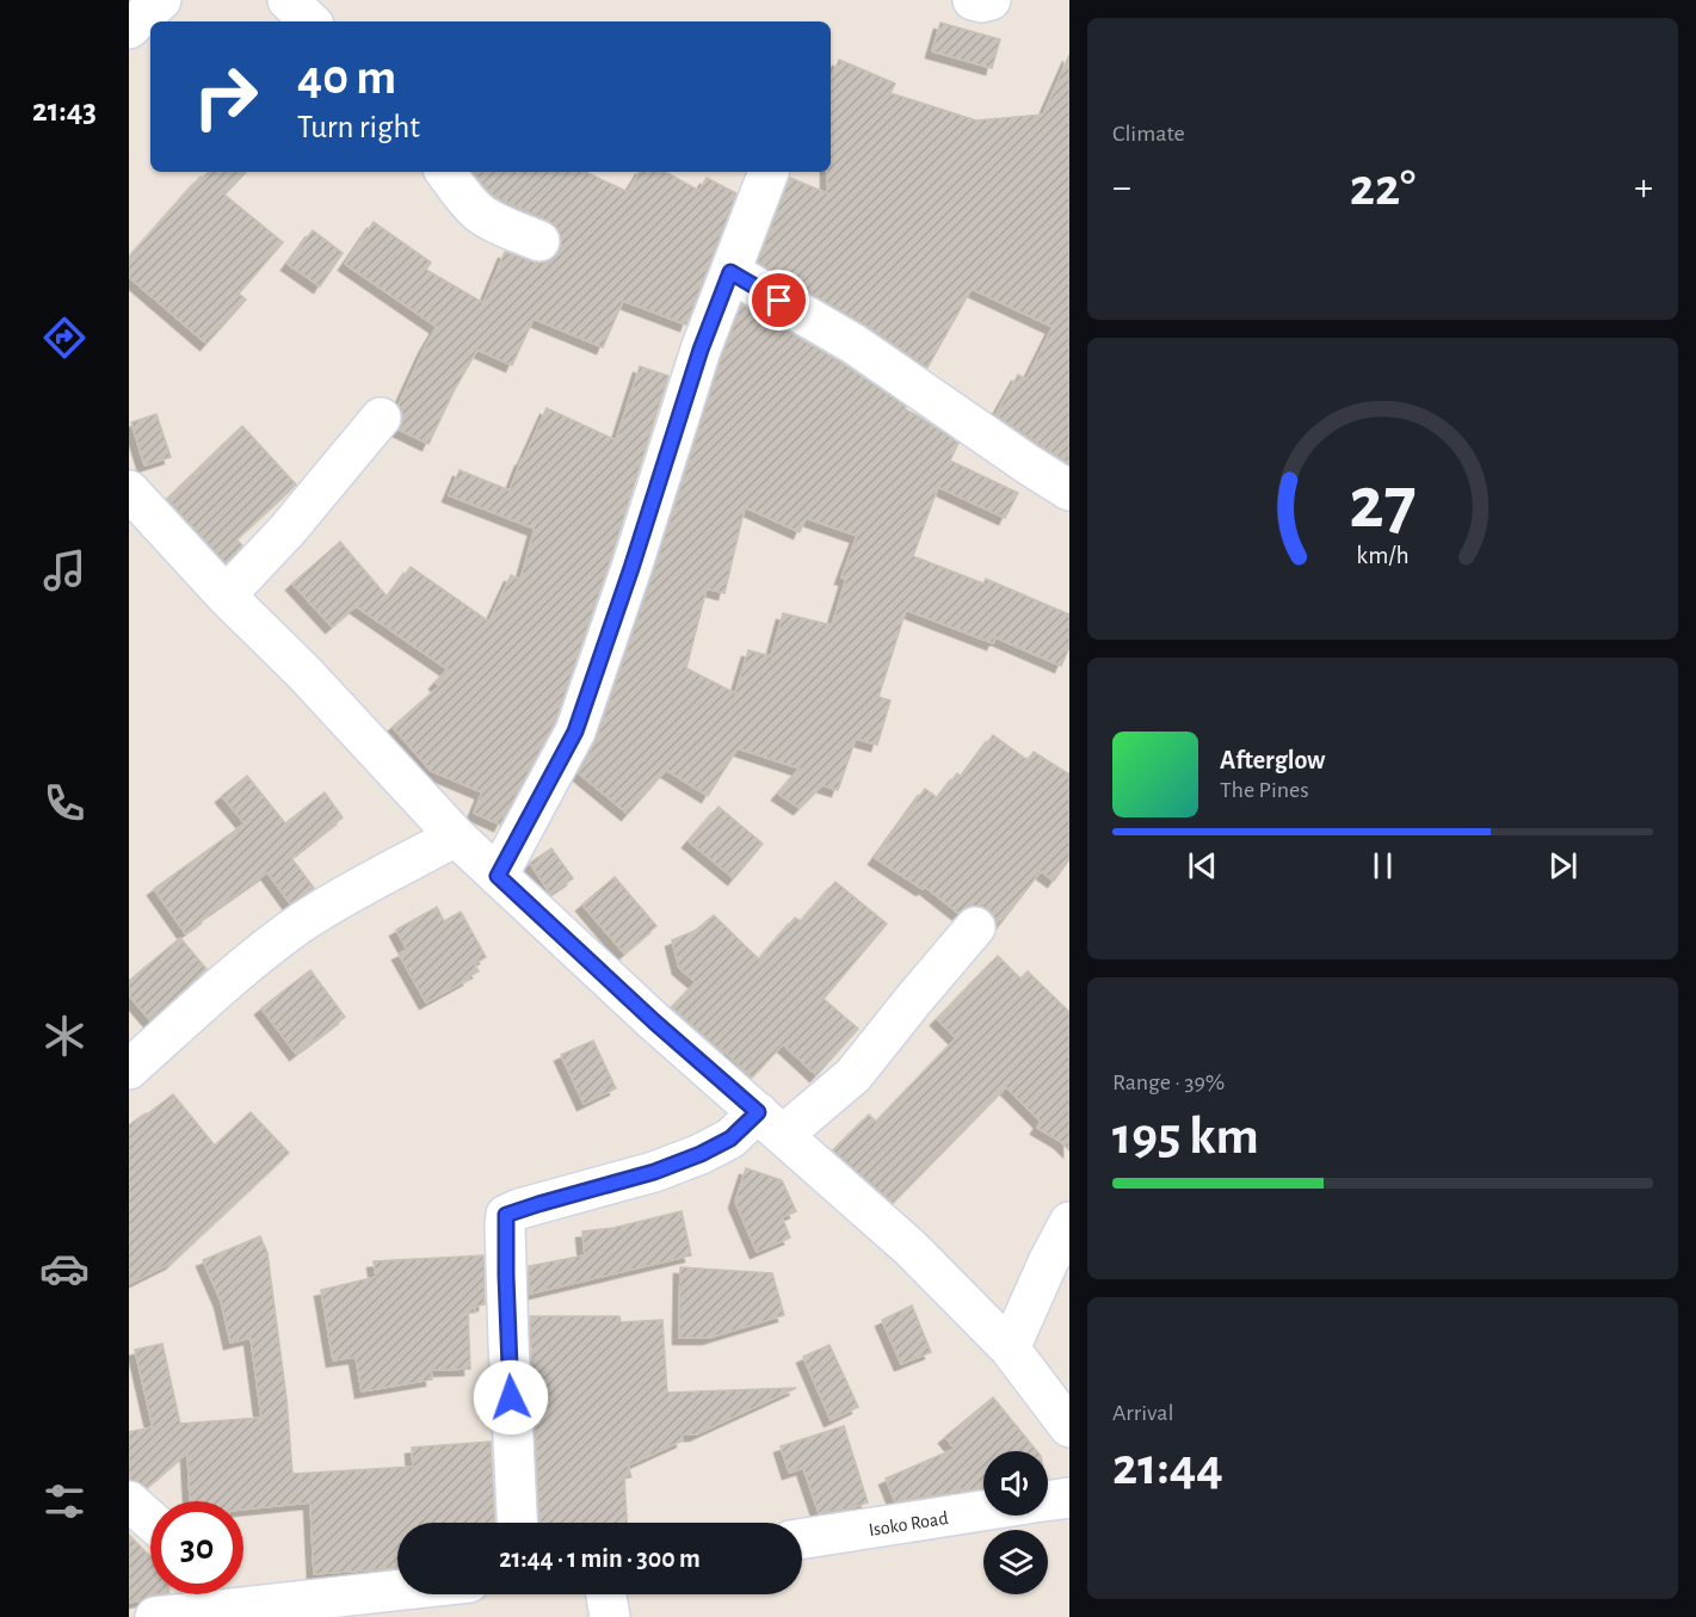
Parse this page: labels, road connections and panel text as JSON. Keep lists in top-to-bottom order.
{
  "streets": {
    "street": ["Isoko Road"]
  },
  "page": {
    "tabs": "21:43",
    "tile": [
      "Climate",
      ["Range · 39%", "195 km"],
      ["Arrival", "21:44"]
    ],
    "turn": ["40 m", "Turn right"],
    "heat": ["−", "22°", "+"],
    "song": ["Afterglow", "The Pines"],
    "limit": "30",
    "trip": "21:44 · 1 min · 300 m",
    "gauge": ["27", "km/h"]
  }
}
